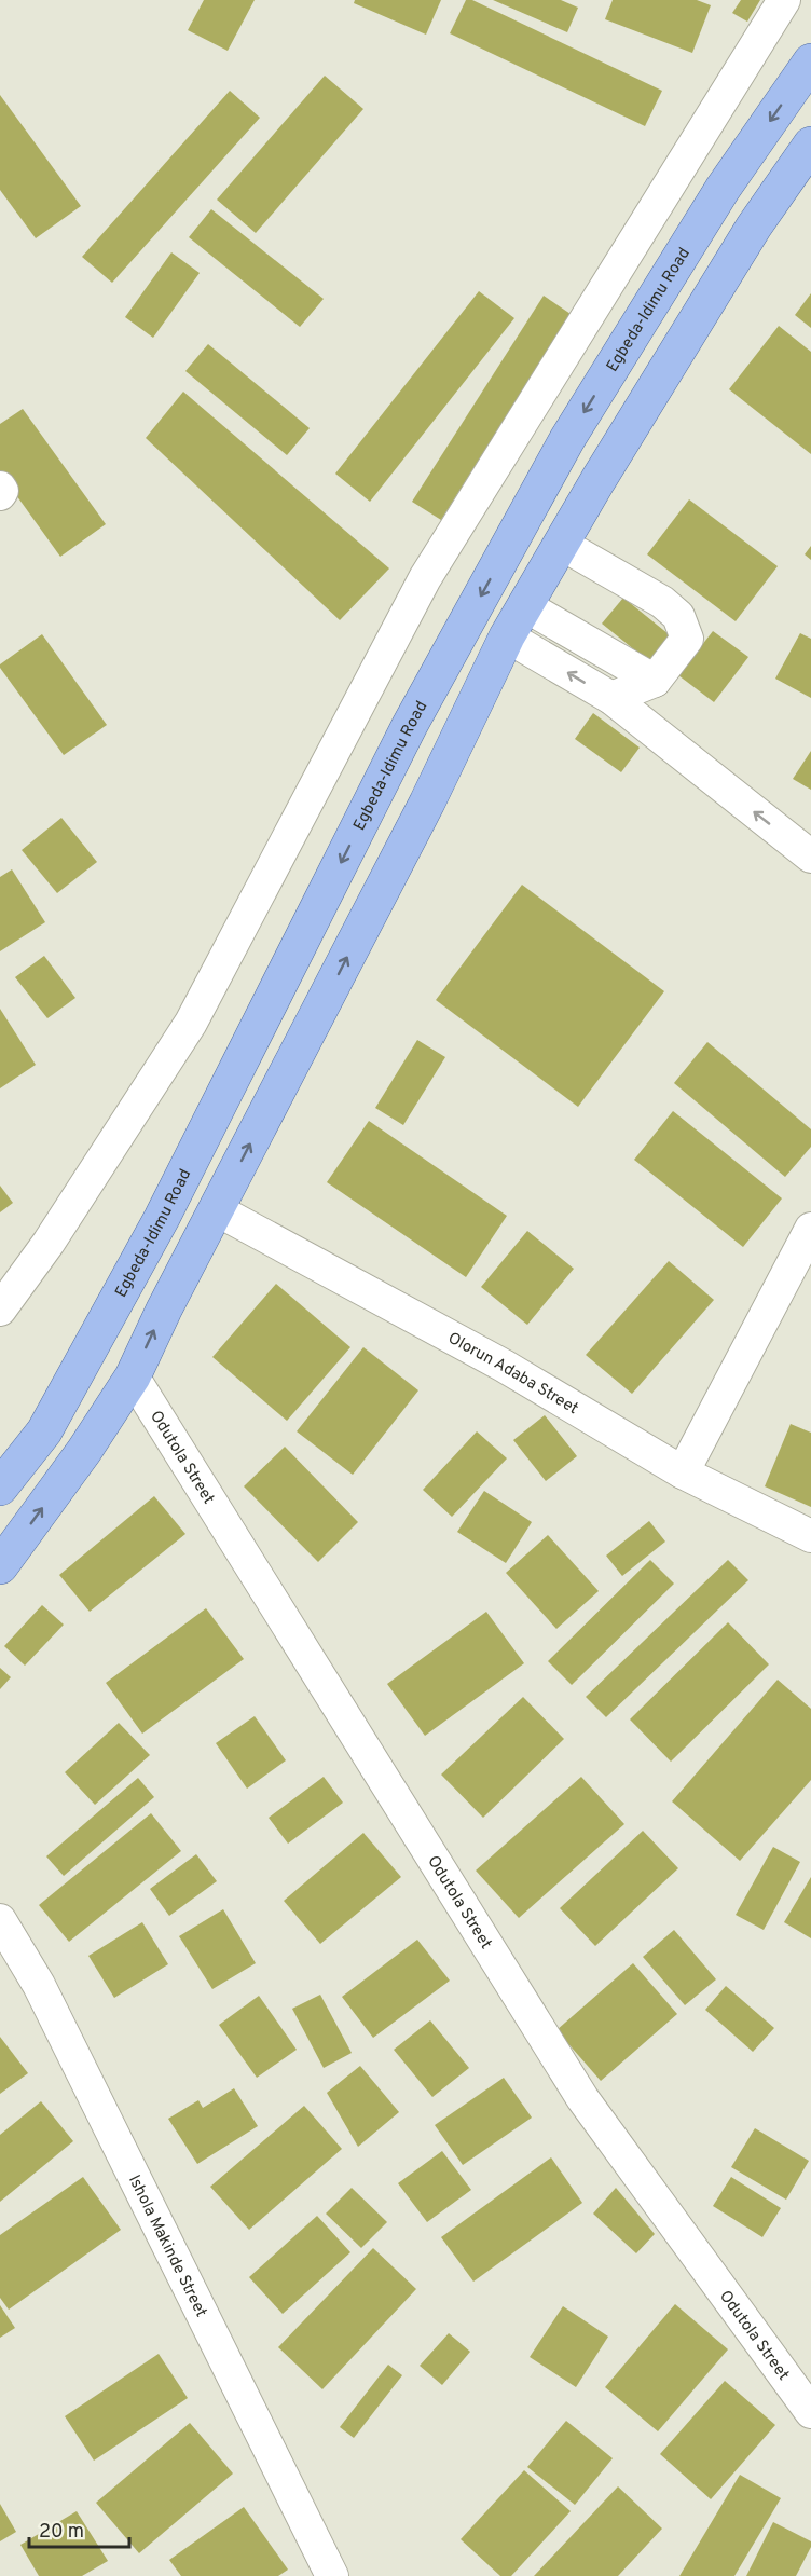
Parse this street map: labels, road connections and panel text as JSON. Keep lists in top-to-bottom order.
{
  "streets": {
    "main road": ["Egbeda-Idimu Road"],
    "street": ["Olorun Adaba Street", "Odutola Street", "Ishola Makinde Street"]
  },
  "scale_bar": "20 m"
}
